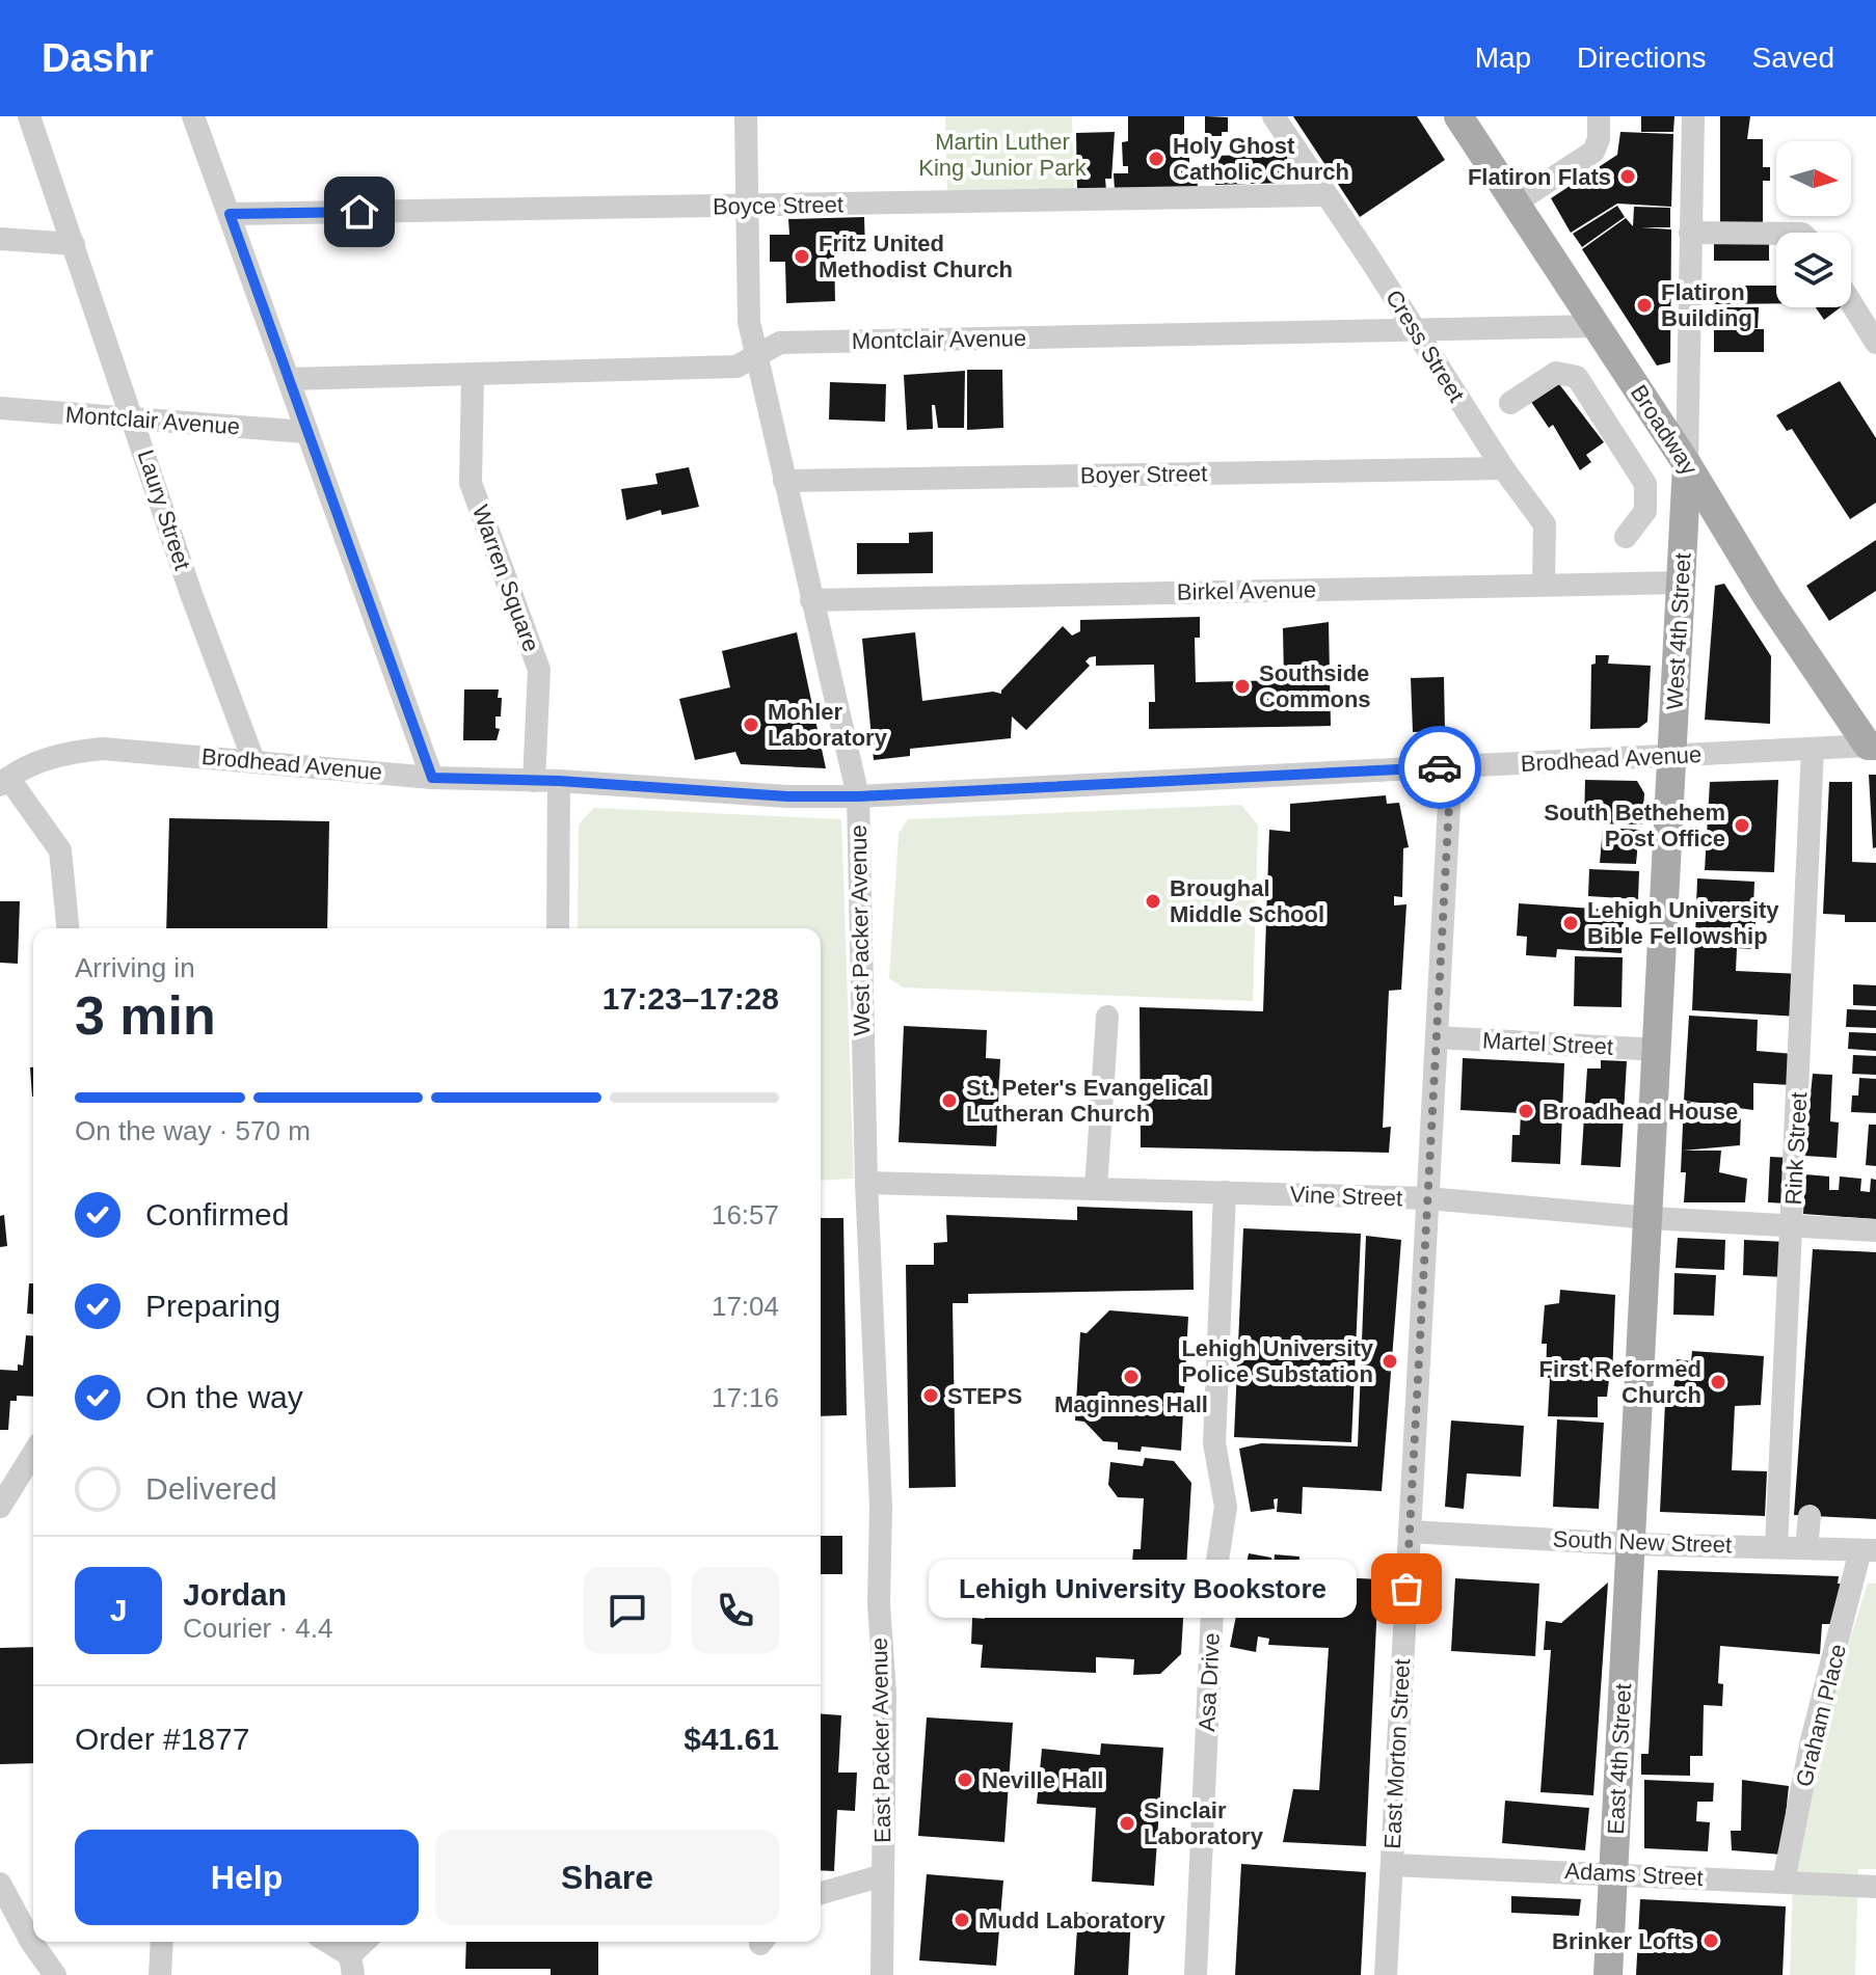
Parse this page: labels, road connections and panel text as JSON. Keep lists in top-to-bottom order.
{
  "streets": {
    "main road": ["Broadway", "West 4th Street", "East 4th Street"],
    "street": [
      "Boyce Street",
      "Montclair Avenue",
      "Cress Street",
      "Boyer Street",
      "Laury Street",
      "Warren Square",
      "Birkel Avenue",
      "Brodhead Avenue",
      "West Packer Avenue",
      "Martel Street",
      "Rink Street",
      "Vine Street",
      "South New Street",
      "Asa Drive",
      "Graham Place",
      "East Packer Avenue",
      "East Morton Street",
      "Adams Street"
    ]
  },
  "crossings": [
    ["Boyce Street", "Cress Street"],
    ["Boyce Street", "West Packer Avenue"],
    ["Montclair Avenue", "Cress Street"],
    ["Montclair Avenue", "Broadway"],
    ["Montclair Avenue", "Laury Street"],
    ["Montclair Avenue", "Warren Square"],
    ["Montclair Avenue", "West Packer Avenue"],
    ["Cress Street", "Boyer Street"],
    ["Cress Street", "Birkel Avenue"],
    ["Broadway", "West 4th Street"],
    ["Broadway", "Brodhead Avenue"],
    ["Boyer Street", "West Packer Avenue"],
    ["Laury Street", "Brodhead Avenue"],
    ["Warren Square", "Brodhead Avenue"],
    ["Birkel Avenue", "West 4th Street"],
    ["Birkel Avenue", "West Packer Avenue"],
    ["West 4th Street", "Brodhead Avenue"],
    ["West 4th Street", "Martel Street"],
    ["West 4th Street", "Vine Street"],
    ["West 4th Street", "South New Street"],
    ["West 4th Street", "East 4th Street"],
    ["Brodhead Avenue", "West Packer Avenue"],
    ["Brodhead Avenue", "Rink Street"],
    ["Brodhead Avenue", "East Morton Street"],
    ["West Packer Avenue", "Vine Street"],
    ["West Packer Avenue", "East Packer Avenue"],
    ["Martel Street", "East Morton Street"],
    ["Rink Street", "Vine Street"],
    ["Rink Street", "South New Street"],
    ["Vine Street", "Asa Drive"],
    ["Vine Street", "East Morton Street"],
    ["South New Street", "Graham Place"],
    ["South New Street", "East Morton Street"],
    ["South New Street", "East 4th Street"],
    ["Graham Place", "Adams Street"],
    ["East Morton Street", "Adams Street"],
    ["East 4th Street", "Adams Street"]
  ],
  "parks": ["Martin Luther King Junior Park"],
  "places": [
    "Holy Ghost Catholic Church",
    "Flatiron Flats",
    "Fritz United Methodist Church",
    "Flatiron Building",
    "Southside Commons",
    "Mohler Laboratory",
    "South Bethehem Post Office",
    "Broughal Middle School",
    "Lehigh University Bible Fellowship",
    "St. Peter's Evangelical Lutheran Church",
    "Broadhead House",
    "Lehigh University Police Substation",
    "Maginnes Hall",
    "First Reformed Church",
    "STEPS",
    "Lehigh University Bookstore",
    "Neville Hall",
    "Sinclair Laboratory",
    "Mudd Laboratory",
    "Brinker Lofts"
  ],
  "north": "right",
  "page": {
    "header": "Dashr",
    "nav": ["Map", "Directions", "Saved"],
    "heading": ["3 min", "Arriving in", "17:23–17:28"],
    "panel": [
      "Jordan",
      "Courier · 4.4",
      "Order #1877",
      "$41.61"
    ],
    "bar": "On the way · 570 m",
    "list": [
      ["Confirmed", "16:57"],
      ["Preparing", "17:04"],
      ["On the way", "17:16"],
      "Delivered"
    ],
    "bubble": "Lehigh University Bookstore",
    "round": "J",
    "buttons": ["Help", "Share"]
  }
}
